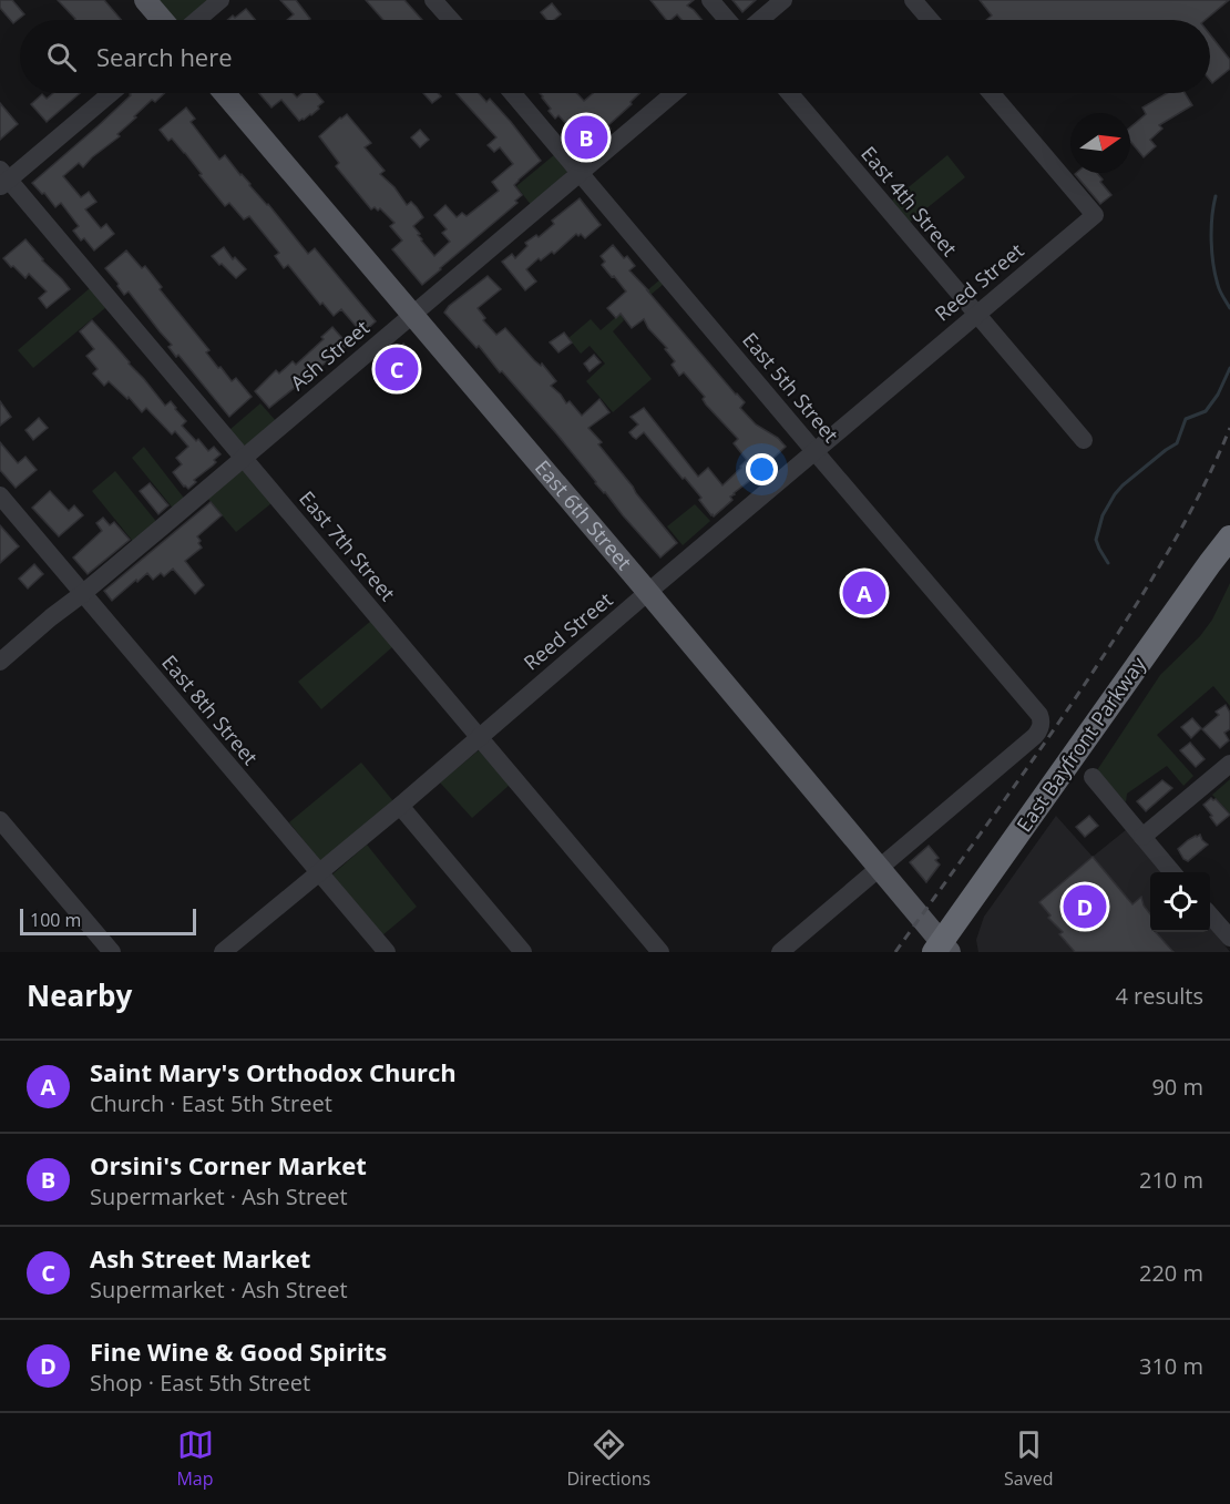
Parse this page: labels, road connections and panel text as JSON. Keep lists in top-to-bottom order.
{
  "streets": {
    "highway": ["East Bayfront Parkway"],
    "main road": ["East 6th Street"],
    "street": [
      "East 4th Street",
      "Reed Street",
      "Ash Street",
      "East 5th Street",
      "East 7th Street",
      "East 8th Street"
    ]
  },
  "crossings": [
    ["East 4th Street", "Reed Street"],
    ["Reed Street", "East 5th Street"],
    ["Reed Street", "East 6th Street"],
    ["Reed Street", "East 7th Street"],
    ["Reed Street", "East 8th Street"],
    ["Ash Street", "East 5th Street"],
    ["Ash Street", "East 6th Street"],
    ["Ash Street", "East 7th Street"],
    ["Ash Street", "East 8th Street"],
    ["East 5th Street", "East 6th Street"],
    ["East 6th Street", "East Bayfront Parkway"]
  ],
  "scale_bar": "100 m",
  "north": "right",
  "page": {
    "search": "Search here",
    "pins": [
      "B",
      "C",
      "A",
      "D"
    ],
    "scale": "100 m",
    "heading": ["Nearby", "4 results"],
    "list": [
      {
        "mark": "A",
        "name": "Saint Mary's Orthodox Church",
        "note": "Church · East 5th Street",
        "value": "90 m"
      },
      {
        "mark": "B",
        "name": "Orsini's Corner Market",
        "note": "Supermarket · Ash Street",
        "value": "210 m"
      },
      {
        "mark": "C",
        "name": "Ash Street Market",
        "note": "Supermarket · Ash Street",
        "value": "220 m"
      },
      {
        "mark": "D",
        "name": "Fine Wine & Good Spirits",
        "note": "Shop · East 5th Street",
        "value": "310 m"
      }
    ],
    "nav": ["Map", "Directions", "Saved"]
  }
}
